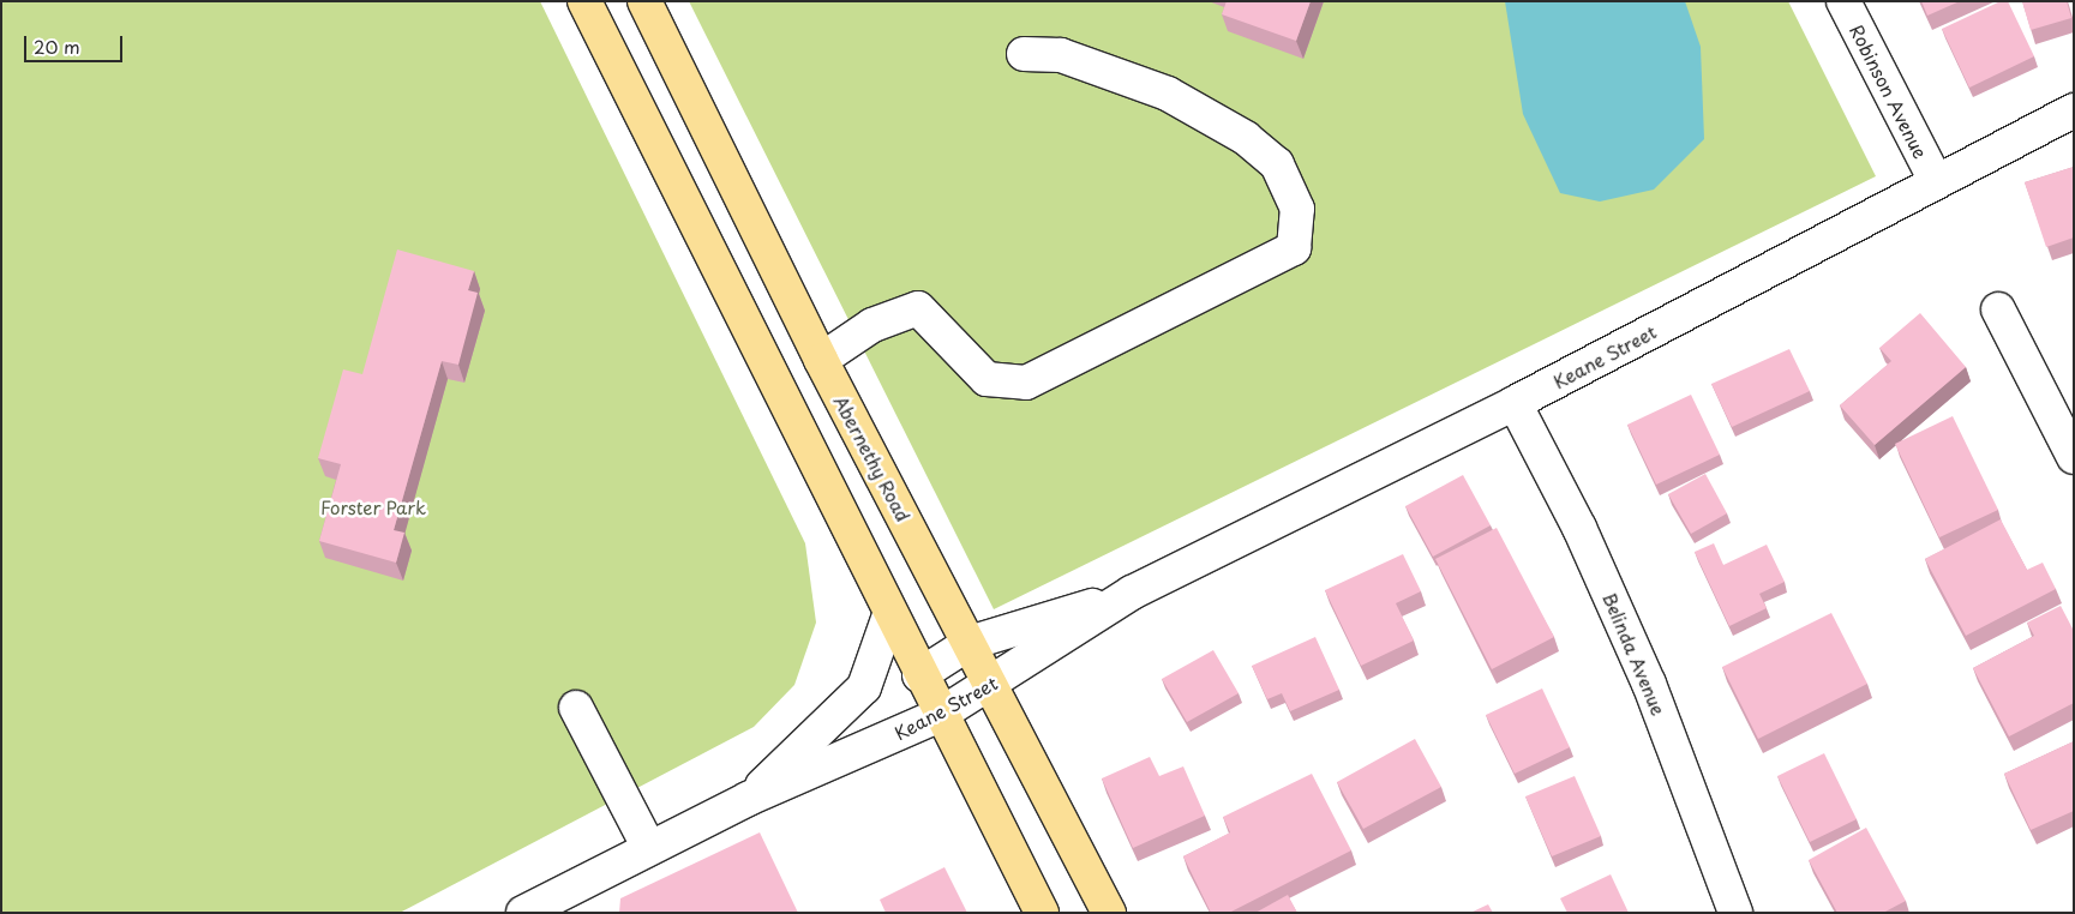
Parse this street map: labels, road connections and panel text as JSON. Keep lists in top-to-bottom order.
{
  "streets": {
    "main road": ["Abernethy Road"],
    "street": ["Robinson Avenue", "Keane Street", "Belinda Avenue"]
  },
  "crossings": [
    ["Robinson Avenue", "Keane Street"],
    ["Keane Street", "Abernethy Road"],
    ["Keane Street", "Belinda Avenue"]
  ],
  "parks": ["Forster Park"],
  "scale_bar": "20 m"
}
